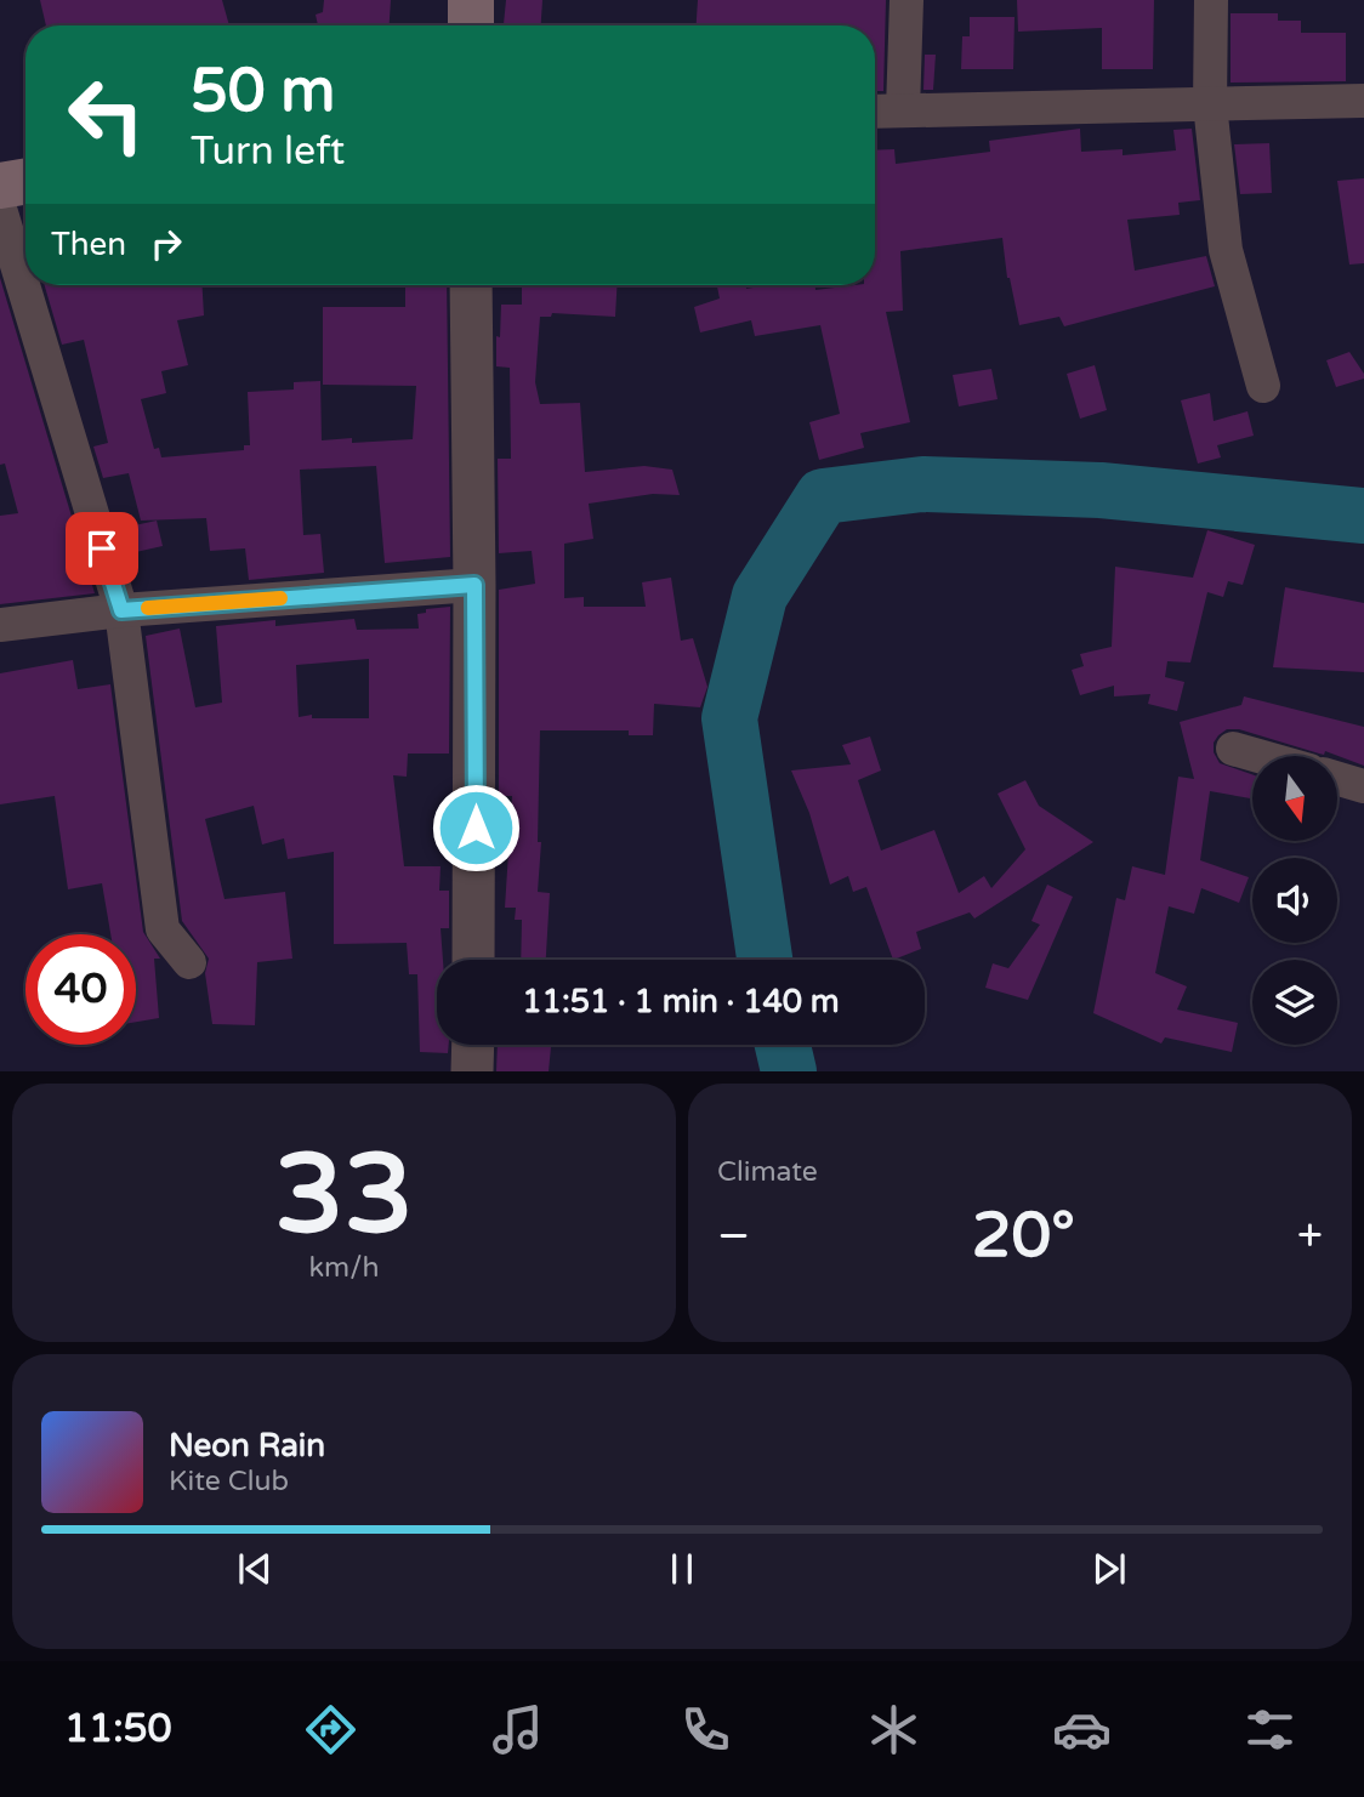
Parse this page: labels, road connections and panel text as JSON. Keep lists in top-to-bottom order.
{
  "north": "bottom",
  "page": {
    "turn": ["50 m", "Turn left"],
    "then": "Then",
    "limit": "40",
    "trip": "11:51 · 1 min · 140 m",
    "tile": [
      ["33", "km/h"],
      "Climate"
    ],
    "heat": ["−", "20°", "+"],
    "song": ["Neon Rain", "Kite Club"],
    "tabs": "11:50"
  }
}
